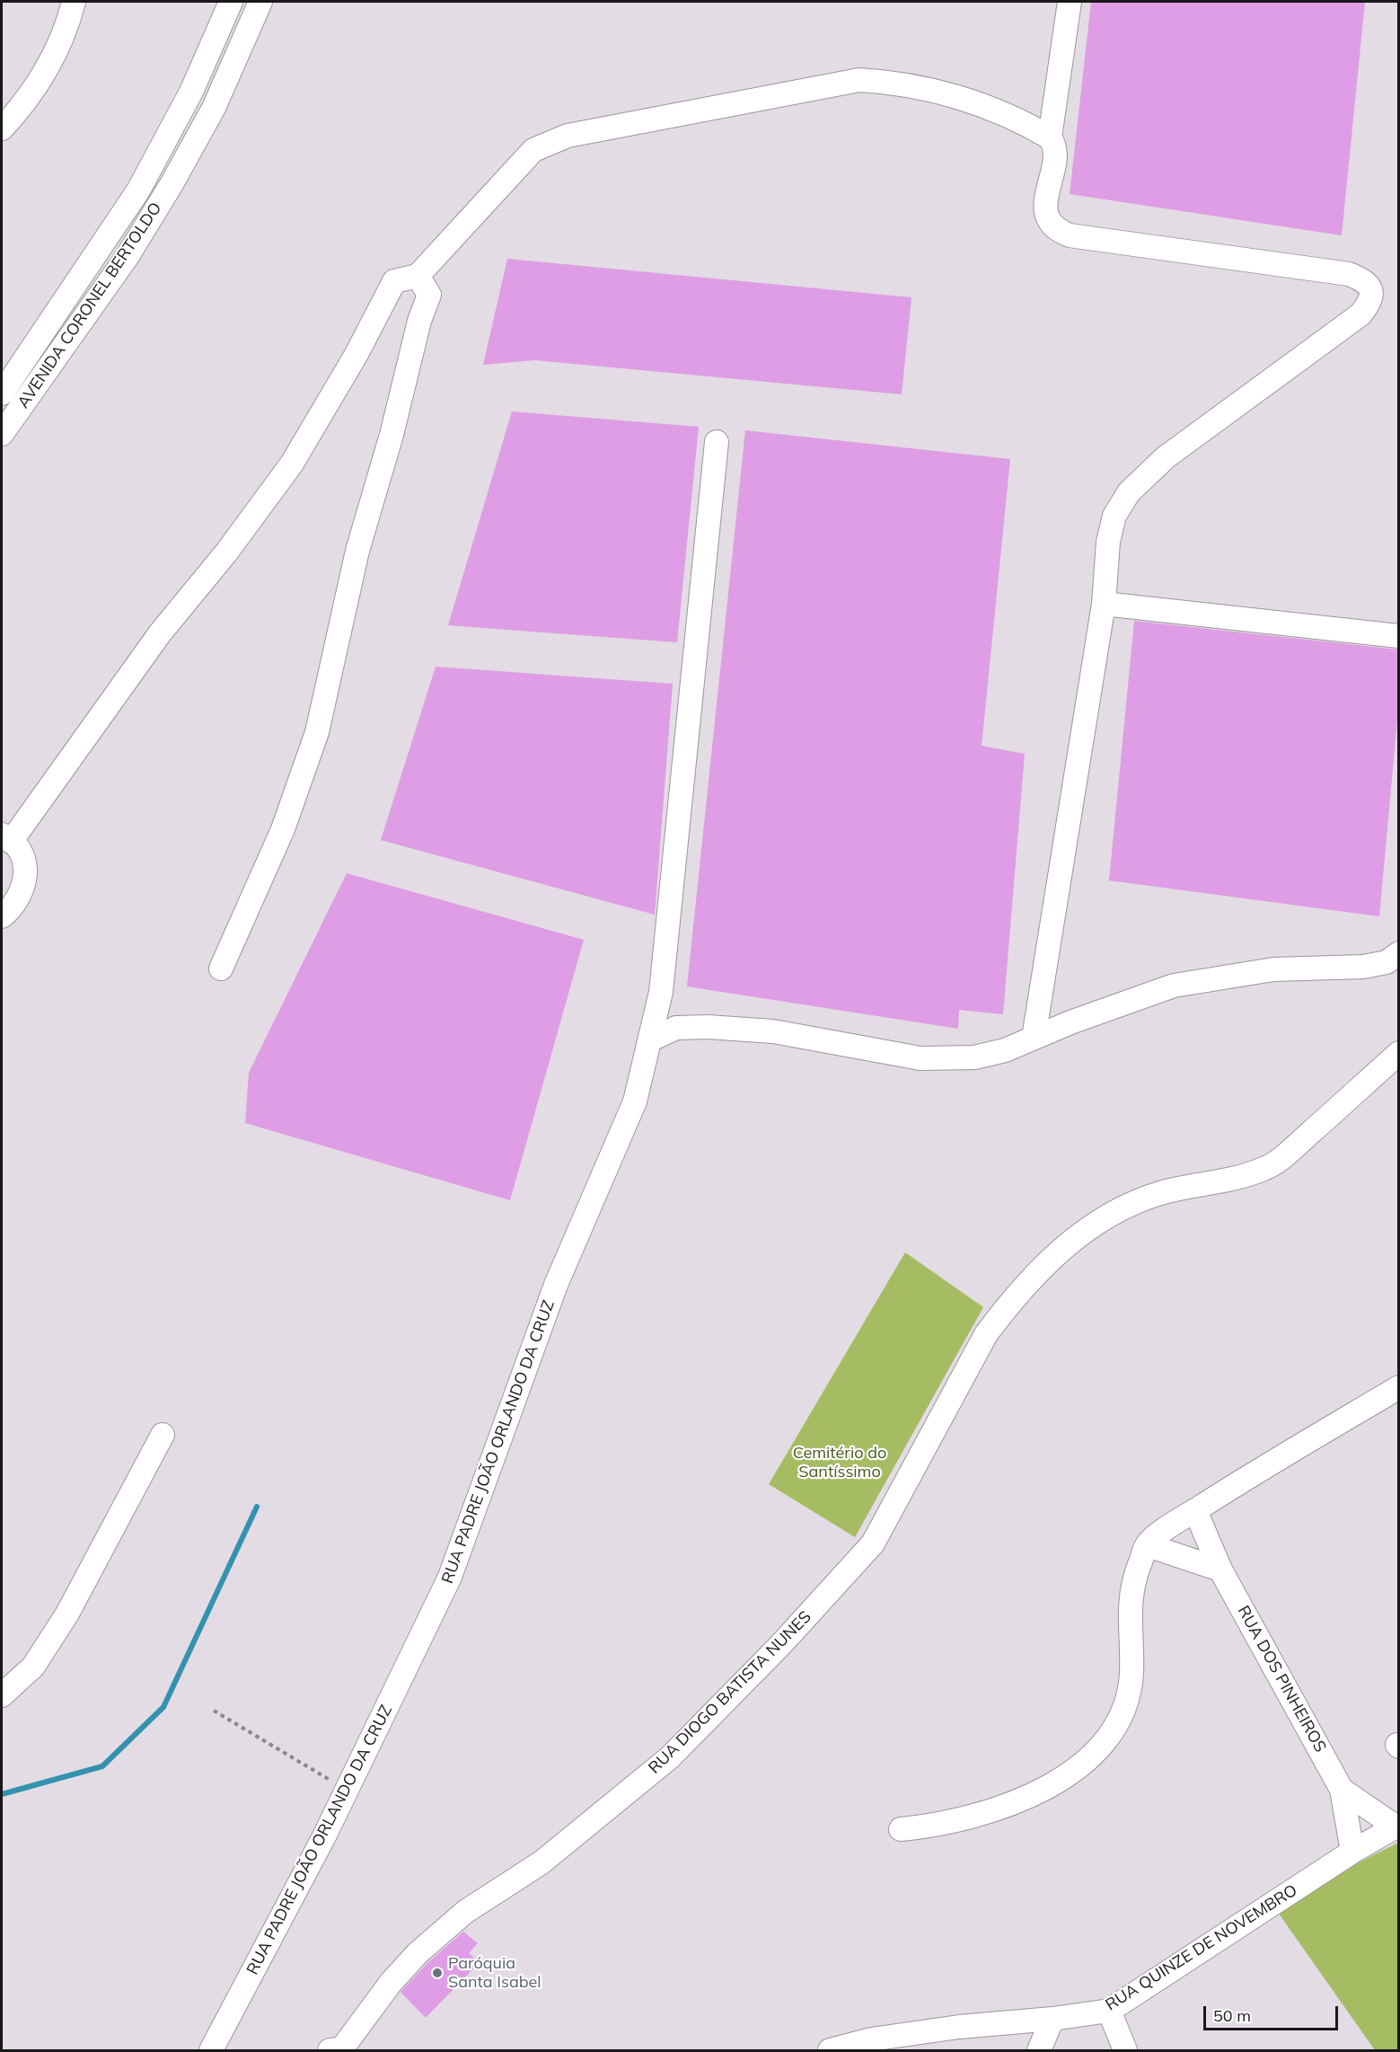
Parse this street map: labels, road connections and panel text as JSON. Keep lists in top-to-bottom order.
{
  "streets": {
    "street": [
      "AVENIDA CORONEL BERTOLDO",
      "RUA PADRE JOÃO ORLANDO DA CRUZ",
      "RUA DOS PINHEIROS",
      "RUA DIOGO BATISTA NUNES",
      "RUA QUINZE DE NOVEMBRO"
    ]
  },
  "crossings": [
    ["RUA DOS PINHEIROS", "RUA QUINZE DE NOVEMBRO"]
  ],
  "parks": ["Cemitério do Santíssimo"],
  "places": ["Paróquia Santa Isabel"],
  "scale_bar": "50 m"
}
